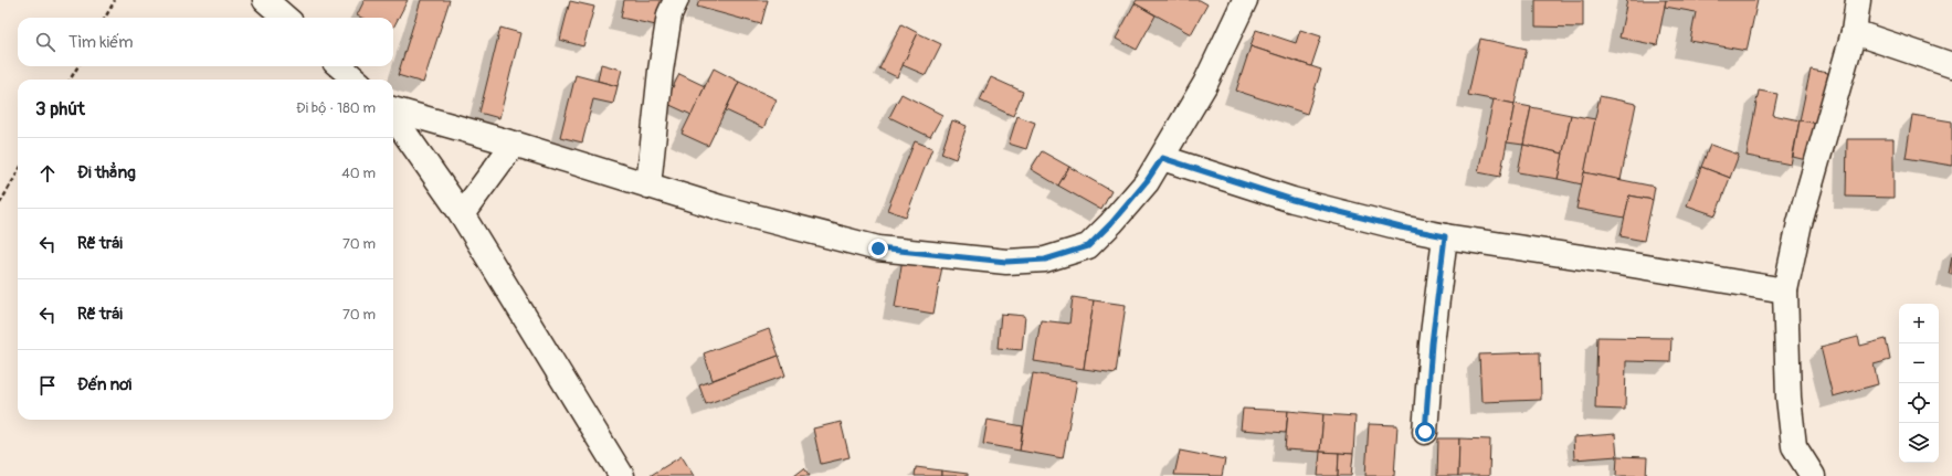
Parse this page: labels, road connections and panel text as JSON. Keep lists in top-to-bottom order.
{
  "page": {
    "search": "Tìm kiếm",
    "heading": ["3 phút", "Đi bộ · 180 m"],
    "list": [
      ["Đi thẳng", "40 m"],
      ["Rẽ trái", "70 m"],
      ["Rẽ trái", "70 m"],
      "Đến nơi"
    ],
    "map_buttons": ["+", "−"]
  }
}
